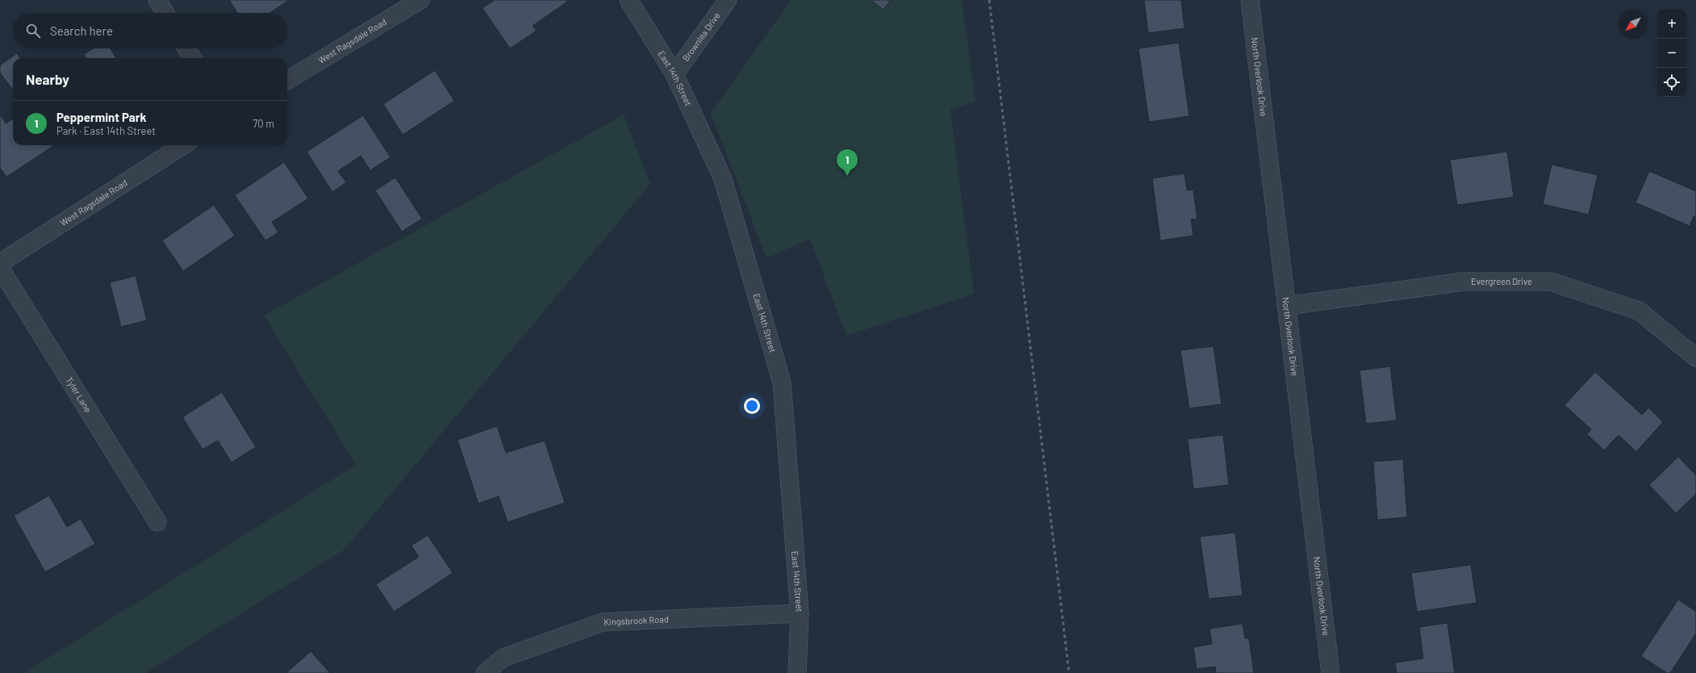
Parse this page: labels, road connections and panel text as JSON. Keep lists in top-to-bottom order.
{
  "streets": {
    "street": [
      "Brownlea Drive",
      "West Ragsdale Road",
      "North Overlook Drive",
      "East 14th Street",
      "Evergreen Drive",
      "Tyler Lane",
      "Kingsbrook Road"
    ]
  },
  "crossings": [
    ["Brownlea Drive", "East 14th Street"],
    ["North Overlook Drive", "Evergreen Drive"],
    ["East 14th Street", "Kingsbrook Road"]
  ],
  "north": "bottom left",
  "page": {
    "map_buttons": ["+", "−"],
    "search": "Search here",
    "heading": "Nearby",
    "list": [
      {
        "mark": "1",
        "name": "Peppermint Park",
        "note": "Park · East 14th Street",
        "value": "70 m"
      }
    ],
    "pins": "1"
  }
}
